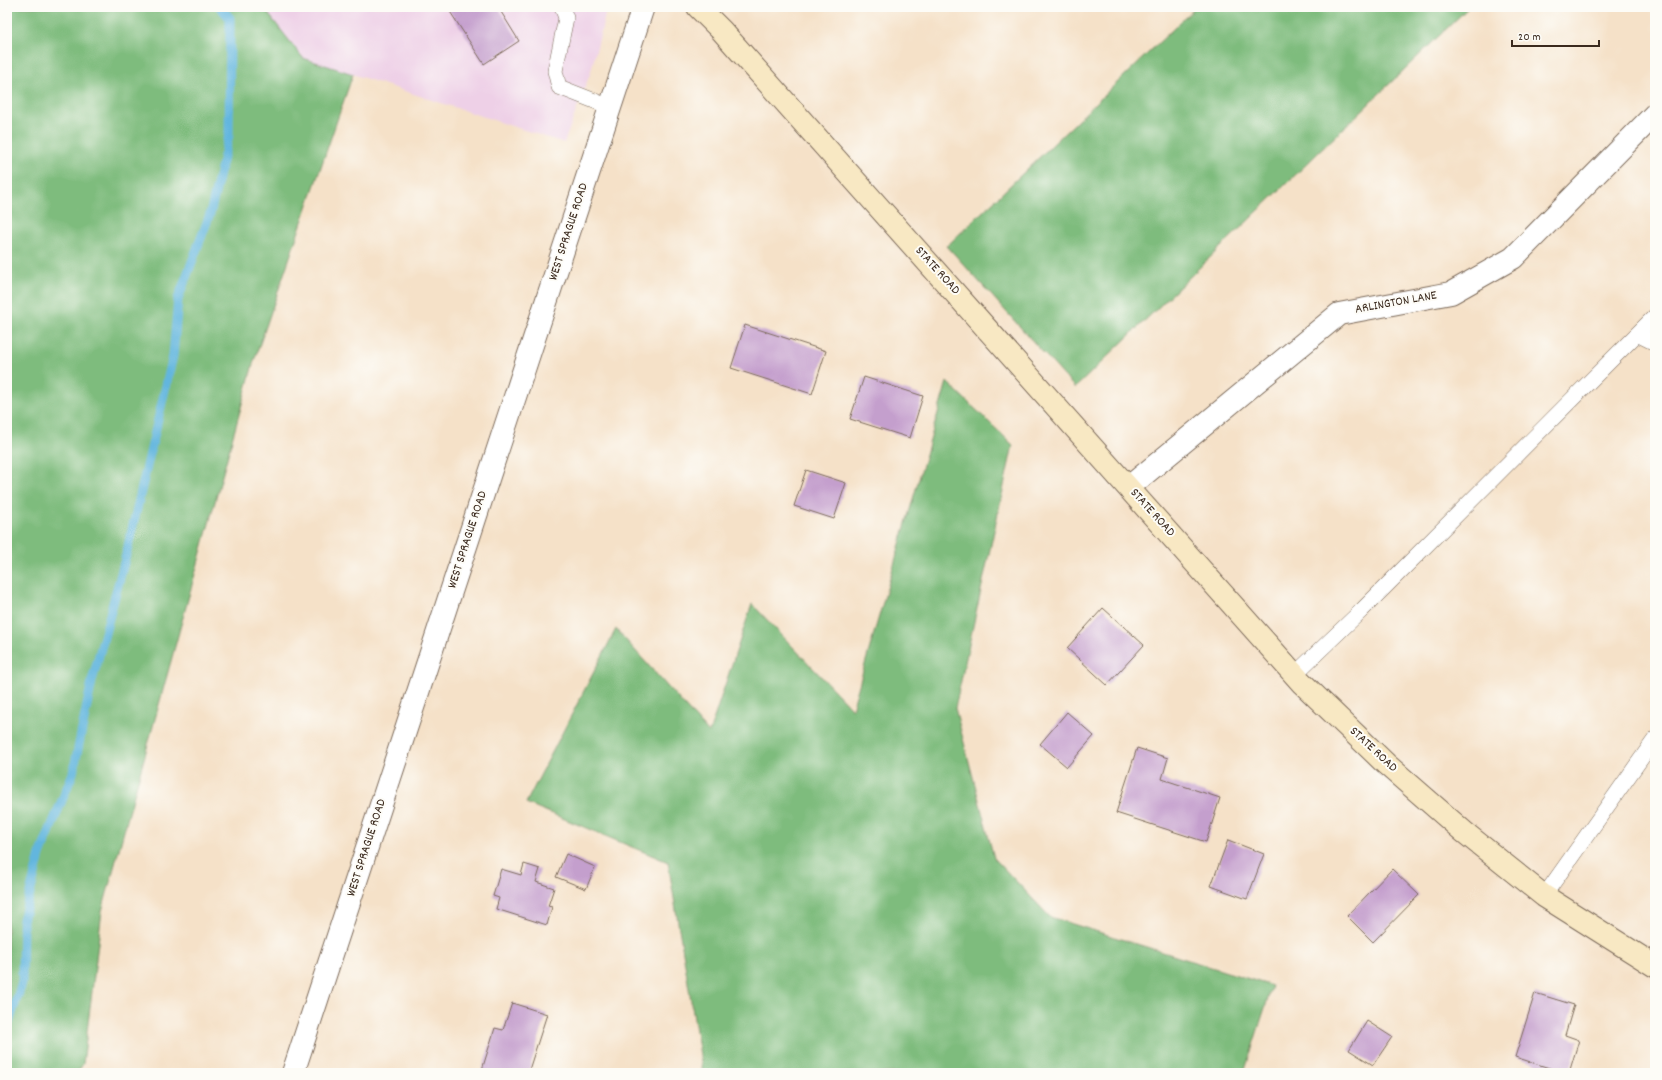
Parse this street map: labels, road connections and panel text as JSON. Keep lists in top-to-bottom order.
{
  "streets": {
    "main road": ["STATE ROAD"],
    "street": ["WEST SPRAGUE ROAD", "ARLINGTON LANE"]
  },
  "crossings": [
    ["STATE ROAD", "ARLINGTON LANE"]
  ],
  "scale_bar": "20 m"
}
